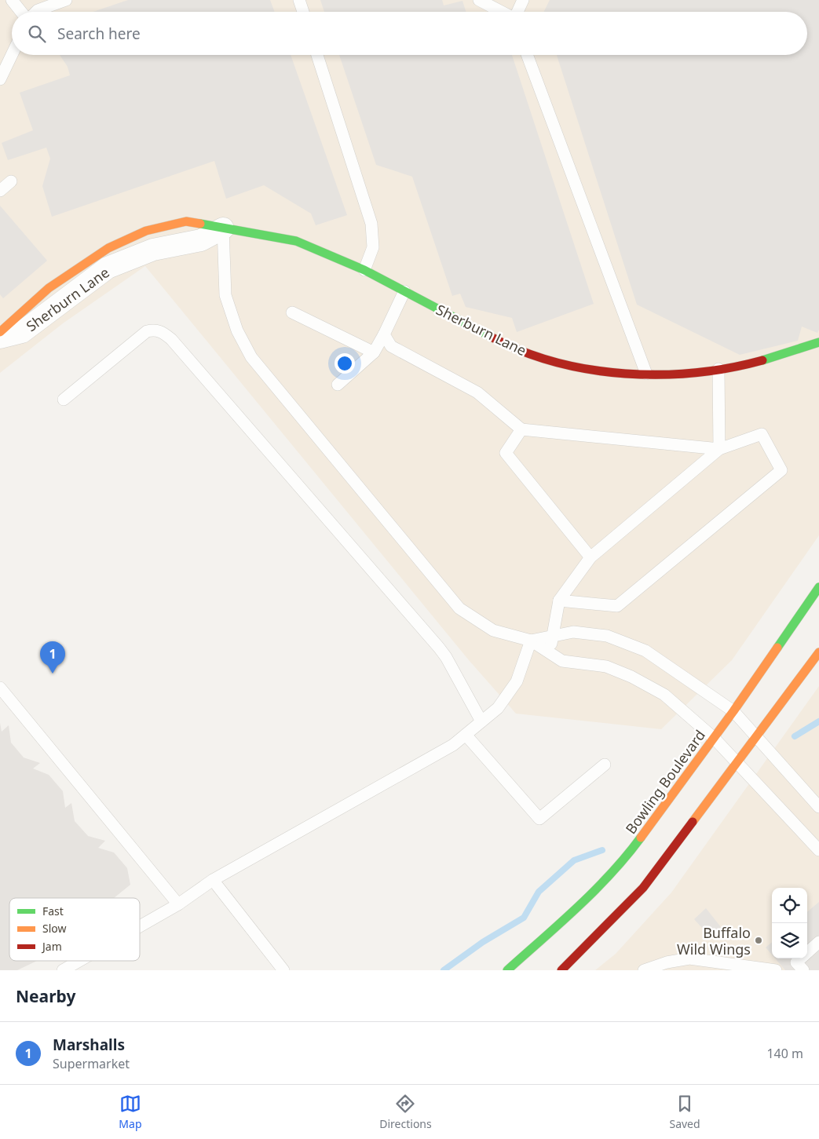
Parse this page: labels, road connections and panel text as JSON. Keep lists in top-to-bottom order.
{
  "streets": {
    "street": ["Sherburn Lane", "Bowling Boulevard"]
  },
  "places": ["Buffalo Wild Wings"],
  "legend": ["Fast", "Slow", "Jam"],
  "page": {
    "search": "Search here",
    "pins": "1",
    "heading": "Nearby",
    "list": [
      {
        "mark": "1",
        "name": "Marshalls",
        "note": "Supermarket",
        "value": "140 m"
      }
    ],
    "nav": ["Map", "Directions", "Saved"]
  }
}
